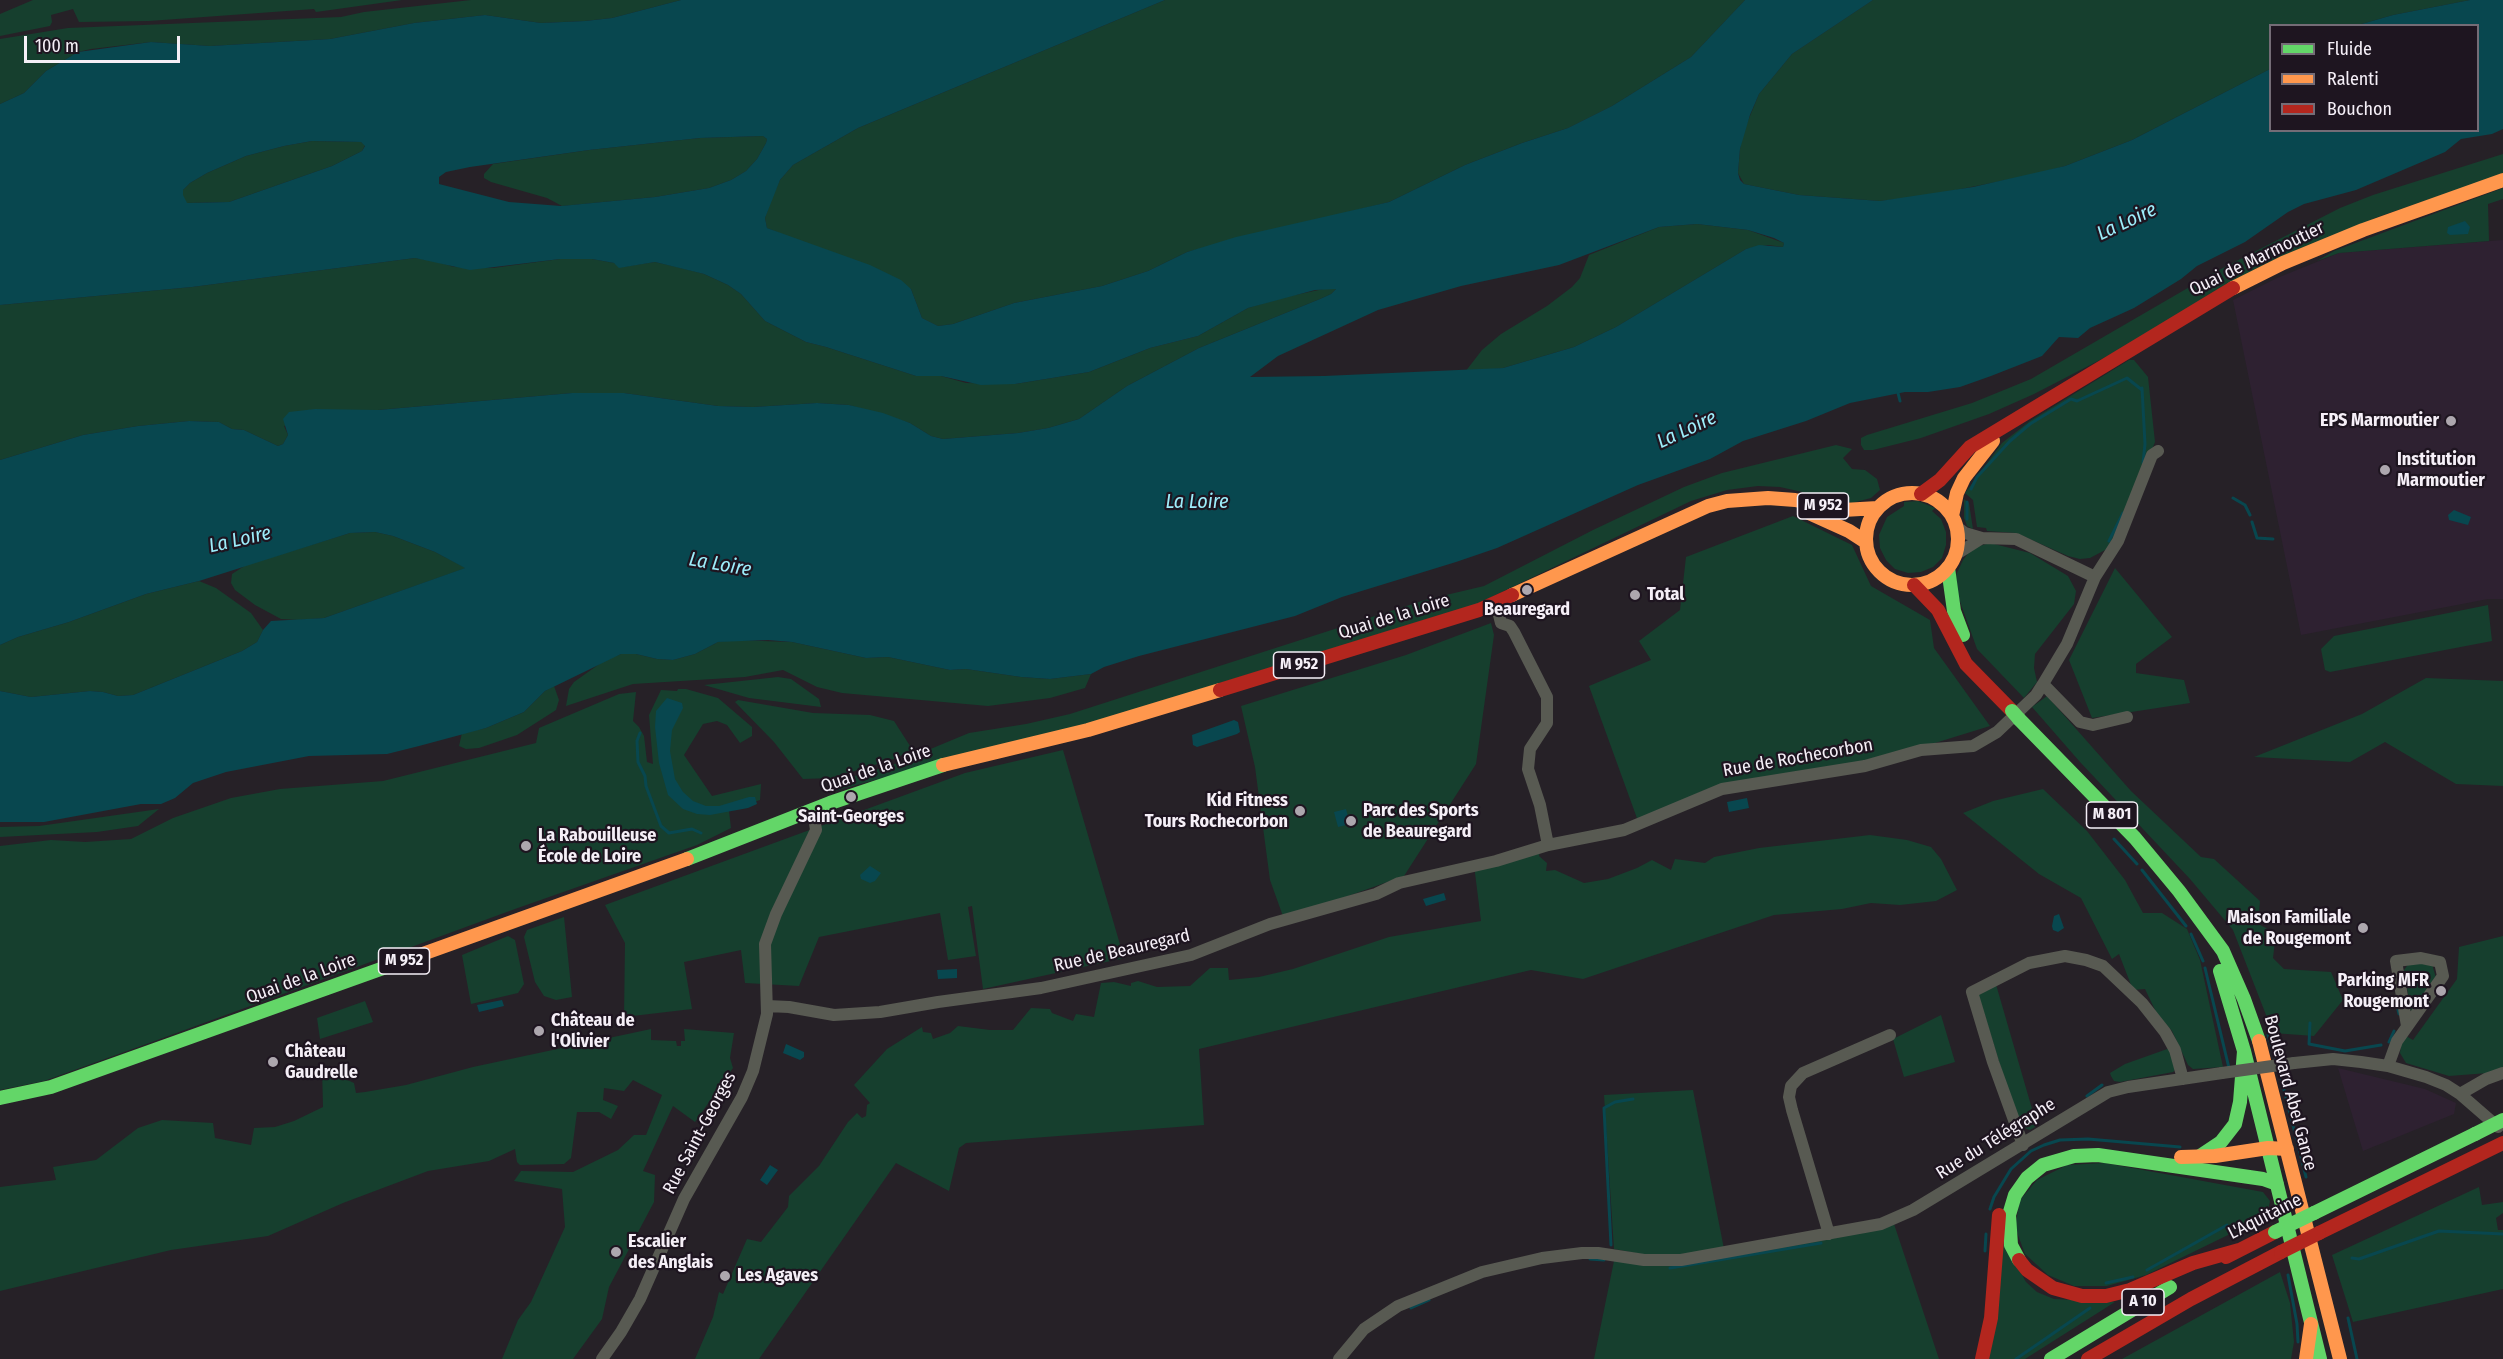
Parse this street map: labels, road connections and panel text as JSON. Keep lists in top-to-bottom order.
{
  "streets": {
    "main road": [
      "Quai de Marmoutier",
      "M 952",
      "Quai de la Loire",
      "M 801",
      "Boulevard Abel Gance",
      "L'Aquitaine",
      "A 10"
    ],
    "street": [
      "Rue de Rochecorbon",
      "Rue de Beauregard",
      "Rue Saint-Georges",
      "Rue du Télégraphe"
    ]
  },
  "crossings": [
    ["Quai de Marmoutier", "M 952"],
    ["Quai de Marmoutier", "Boulevard Abel Gance"],
    ["M 952", "Quai de la Loire"],
    ["M 952", "Boulevard Abel Gance"],
    ["Quai de la Loire", "Rue Saint-Georges"],
    ["Rue de Rochecorbon", "Rue de Beauregard"],
    ["Rue de Beauregard", "Rue Saint-Georges"]
  ],
  "water": ["La Loire"],
  "places": [
    "EPS Marmoutier",
    "Institution Marmoutier",
    "Beauregard",
    "Total",
    "Saint-Georges",
    "Kid Fitness Tours Rochecorbon",
    "Parc des Sports de Beauregard",
    "La Rabouilleuse École de Loire",
    "Maison Familiale de Rougemont",
    "Parking MFR Rougemont",
    "Château de l'Olivier",
    "Château Gaudrelle",
    "Escalier des Anglais",
    "Les Agaves"
  ],
  "legend": ["Fluide", "Ralenti", "Bouchon"],
  "scale_bar": "100 m"
}
